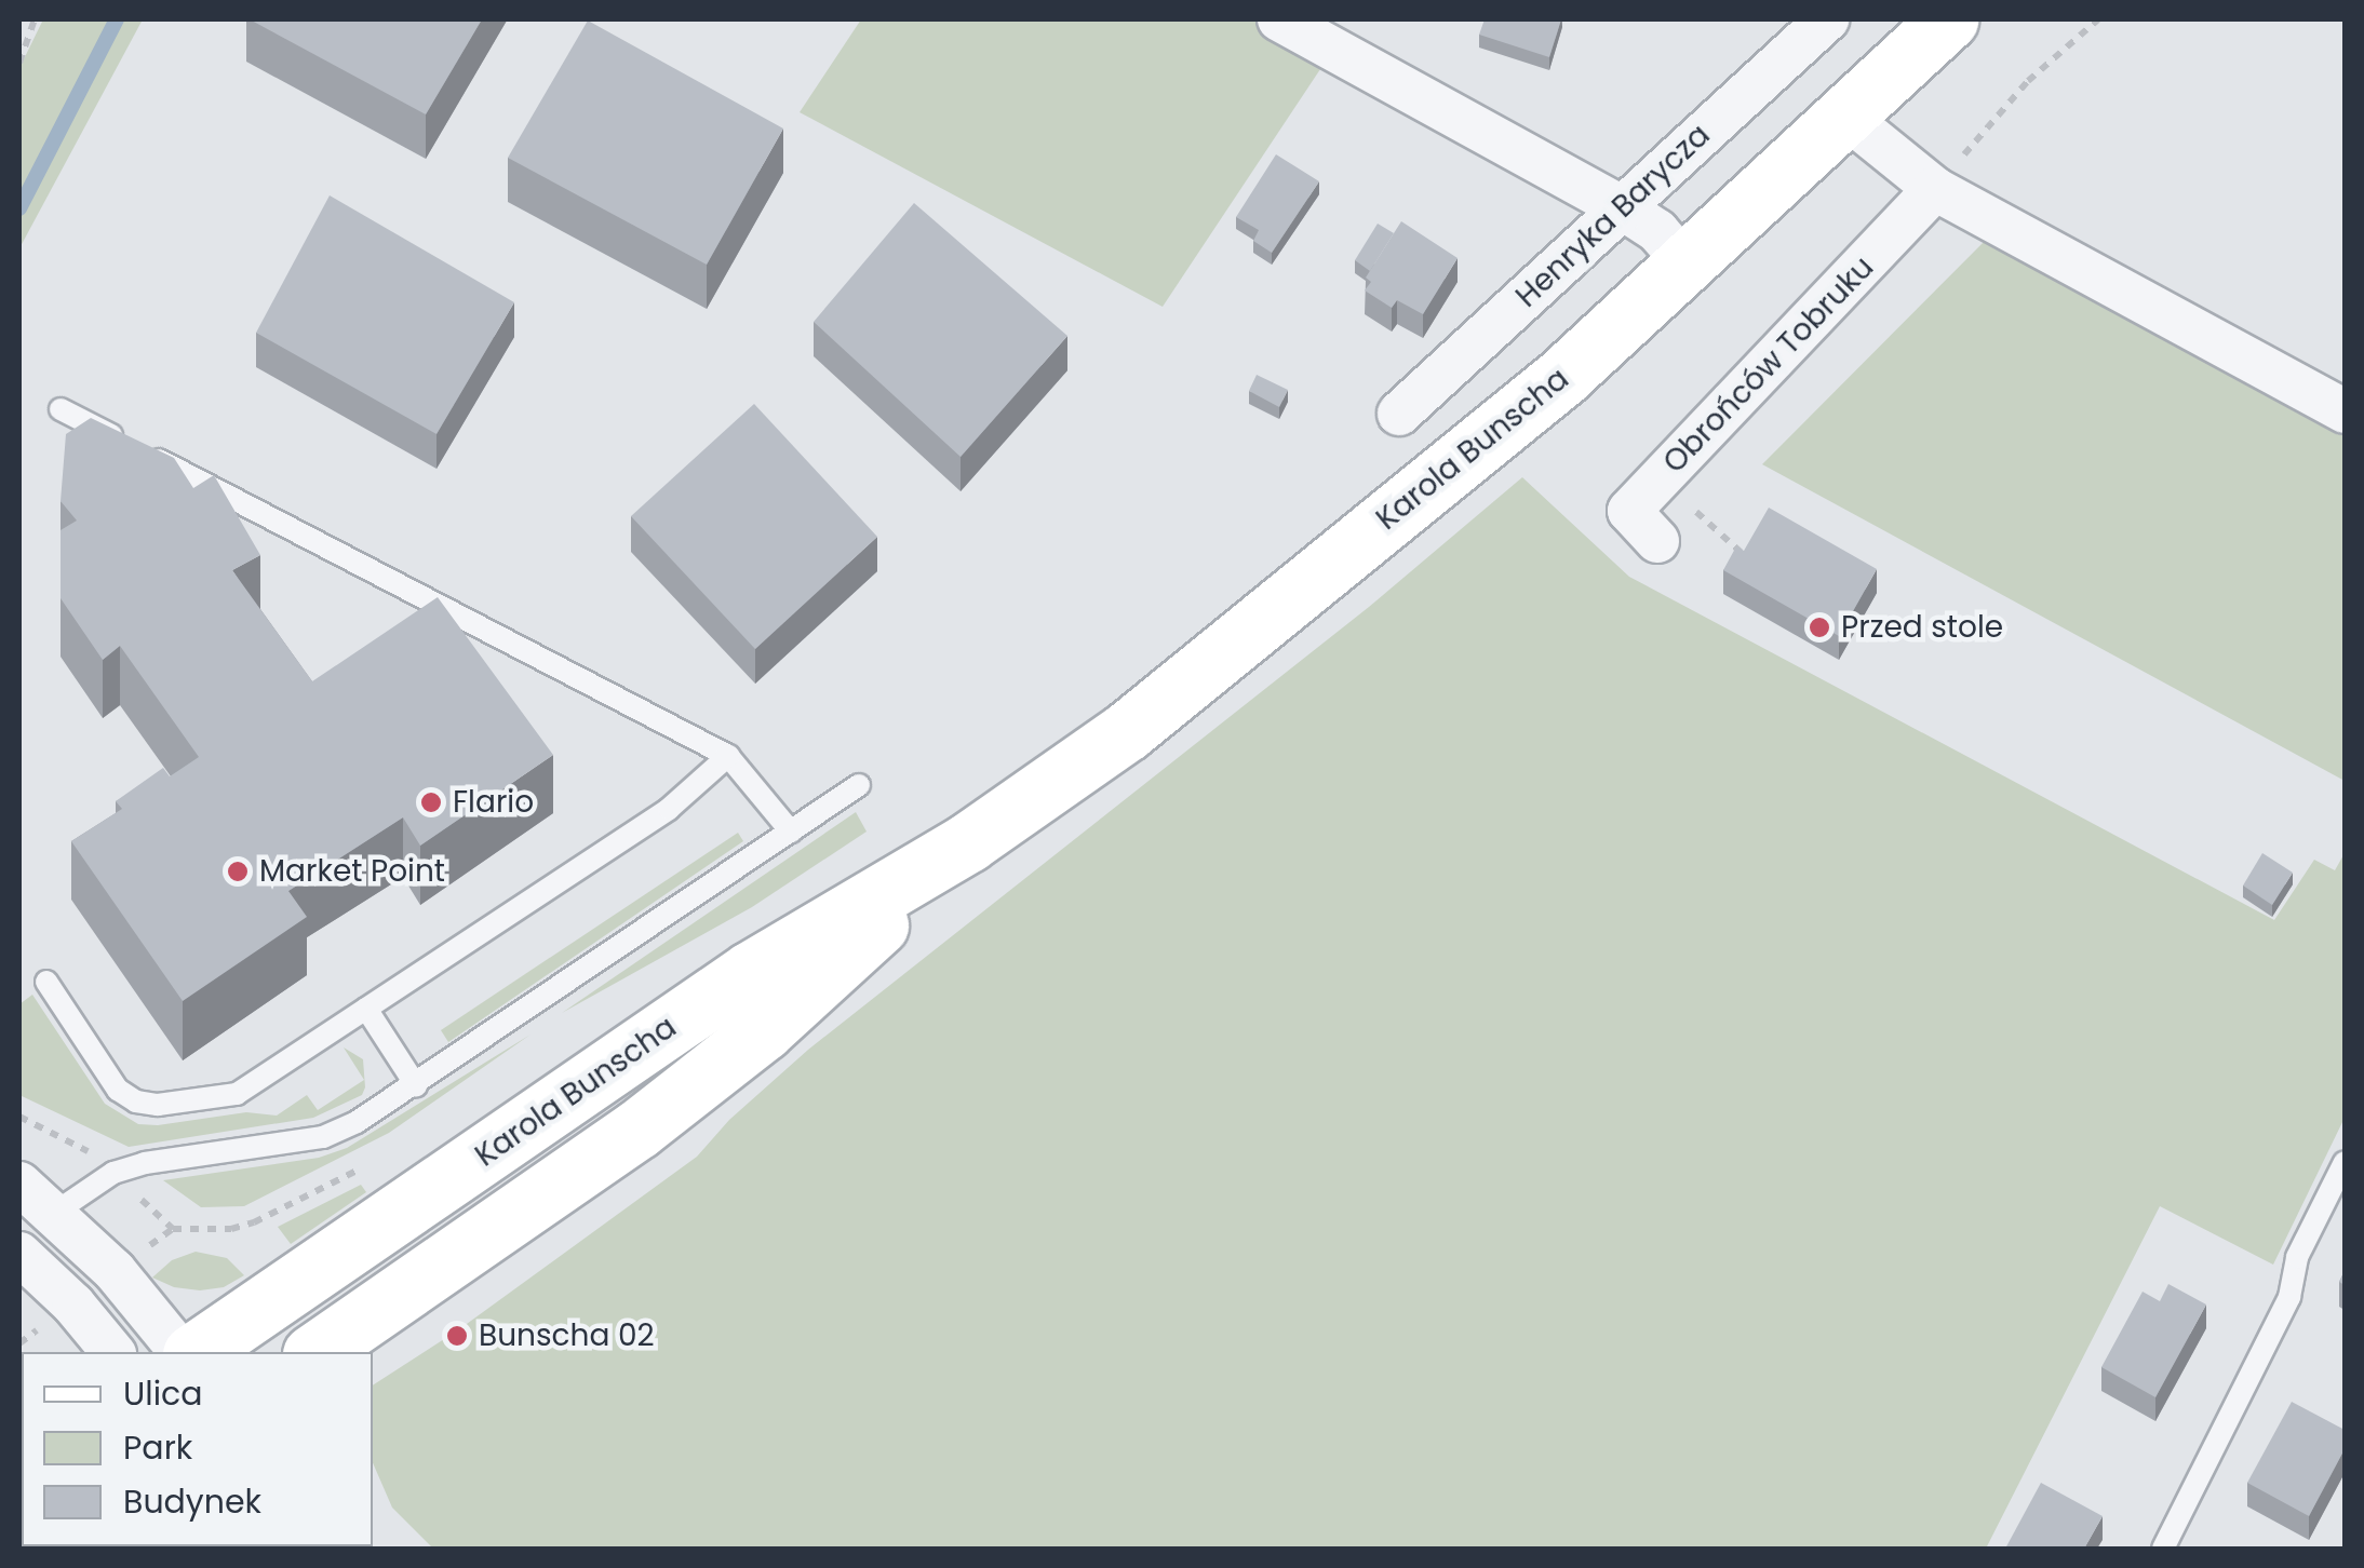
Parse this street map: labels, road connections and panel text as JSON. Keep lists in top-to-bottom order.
{
  "streets": {
    "main road": ["Karola Bunscha"],
    "street": ["Henryka Barycza", "Obrońców Tobruku"]
  },
  "places": [
    "Przed stole",
    "Flario",
    "Market Point",
    "Bunscha 02"
  ],
  "legend": ["Ulica", "Park", "Budynek"]
}
